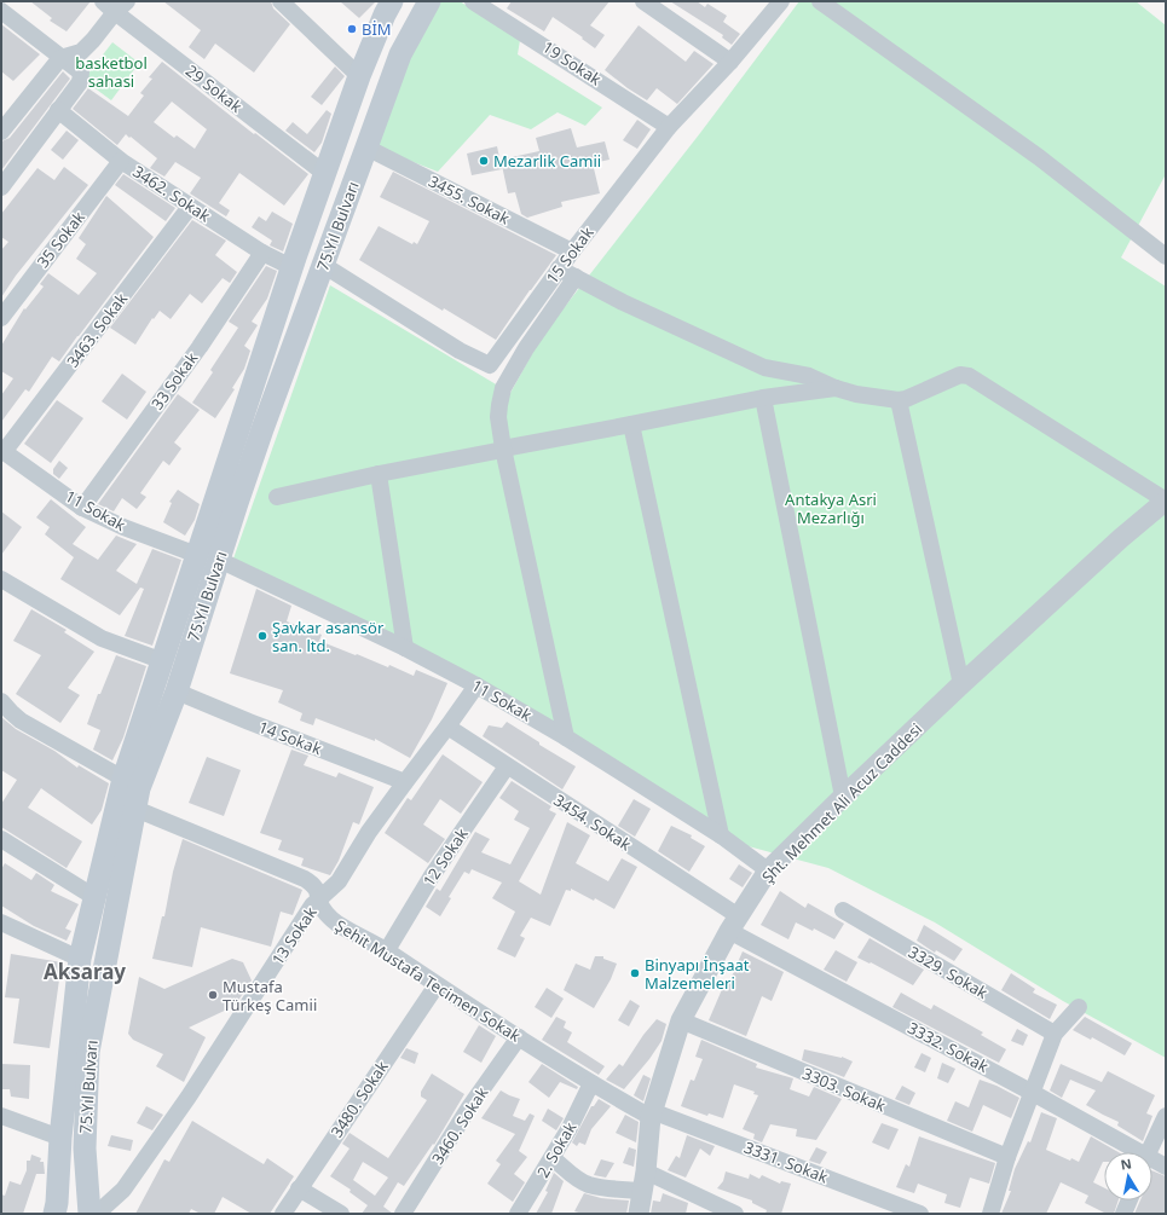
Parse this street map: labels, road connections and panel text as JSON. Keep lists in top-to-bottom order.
{
  "streets": {
    "main road": ["75.Yıl Bulvarı"],
    "street": [
      "19 Sokak",
      "29 Sokak",
      "3462. Sokak",
      "3455. Sokak",
      "35 Sokak",
      "15 Sokak",
      "3463. Sokak",
      "33 Sokak",
      "11 Sokak",
      "14 Sokak",
      "Şht. Mehmet Ali Acuz Caddesi",
      "3454. Sokak",
      "12 Sokak",
      "13 Sokak",
      "3329. Sokak",
      "Şehit Mustafa Tecimen Sokak",
      "3332. Sokak",
      "3303. Sokak",
      "3480. Sokak",
      "3460. Sokak",
      "2. Sokak",
      "3331. Sokak"
    ]
  },
  "crossings": [
    ["19 Sokak", "15 Sokak"],
    ["29 Sokak", "75.Yıl Bulvarı"],
    ["3462. Sokak", "75.Yıl Bulvarı"],
    ["3462. Sokak", "35 Sokak"],
    ["3462. Sokak", "3463. Sokak"],
    ["3462. Sokak", "33 Sokak"],
    ["3455. Sokak", "75.Yıl Bulvarı"],
    ["3455. Sokak", "15 Sokak"],
    ["75.Yıl Bulvarı", "15 Sokak"],
    ["75.Yıl Bulvarı", "11 Sokak"],
    ["75.Yıl Bulvarı", "14 Sokak"],
    ["75.Yıl Bulvarı", "Şehit Mustafa Tecimen Sokak"],
    ["3463. Sokak", "11 Sokak"],
    ["33 Sokak", "11 Sokak"],
    ["11 Sokak", "Şht. Mehmet Ali Acuz Caddesi"],
    ["11 Sokak", "13 Sokak"],
    ["14 Sokak", "13 Sokak"],
    ["Şht. Mehmet Ali Acuz Caddesi", "3454. Sokak"],
    ["Şht. Mehmet Ali Acuz Caddesi", "Şehit Mustafa Tecimen Sokak"],
    ["Şht. Mehmet Ali Acuz Caddesi", "3332. Sokak"],
    ["Şht. Mehmet Ali Acuz Caddesi", "3303. Sokak"],
    ["Şht. Mehmet Ali Acuz Caddesi", "3331. Sokak"],
    ["3454. Sokak", "12 Sokak"],
    ["3454. Sokak", "13 Sokak"],
    ["3454. Sokak", "3332. Sokak"],
    ["12 Sokak", "Şehit Mustafa Tecimen Sokak"],
    ["13 Sokak", "Şehit Mustafa Tecimen Sokak"],
    ["Şehit Mustafa Tecimen Sokak", "3480. Sokak"],
    ["Şehit Mustafa Tecimen Sokak", "3460. Sokak"],
    ["Şehit Mustafa Tecimen Sokak", "2. Sokak"],
    ["Şehit Mustafa Tecimen Sokak", "3331. Sokak"]
  ],
  "districts": ["Aksaray"],
  "parks": ["basketbol sahasi", "Antakya Asri Mezarlığı"],
  "places": [
    "BİM",
    "Mezarlik Camii",
    "Şavkar asansör san. ltd.",
    "Binyapı İnşaat Malzemeleri",
    "Mustafa Türkeş Camii"
  ],
  "north": "top"
}
